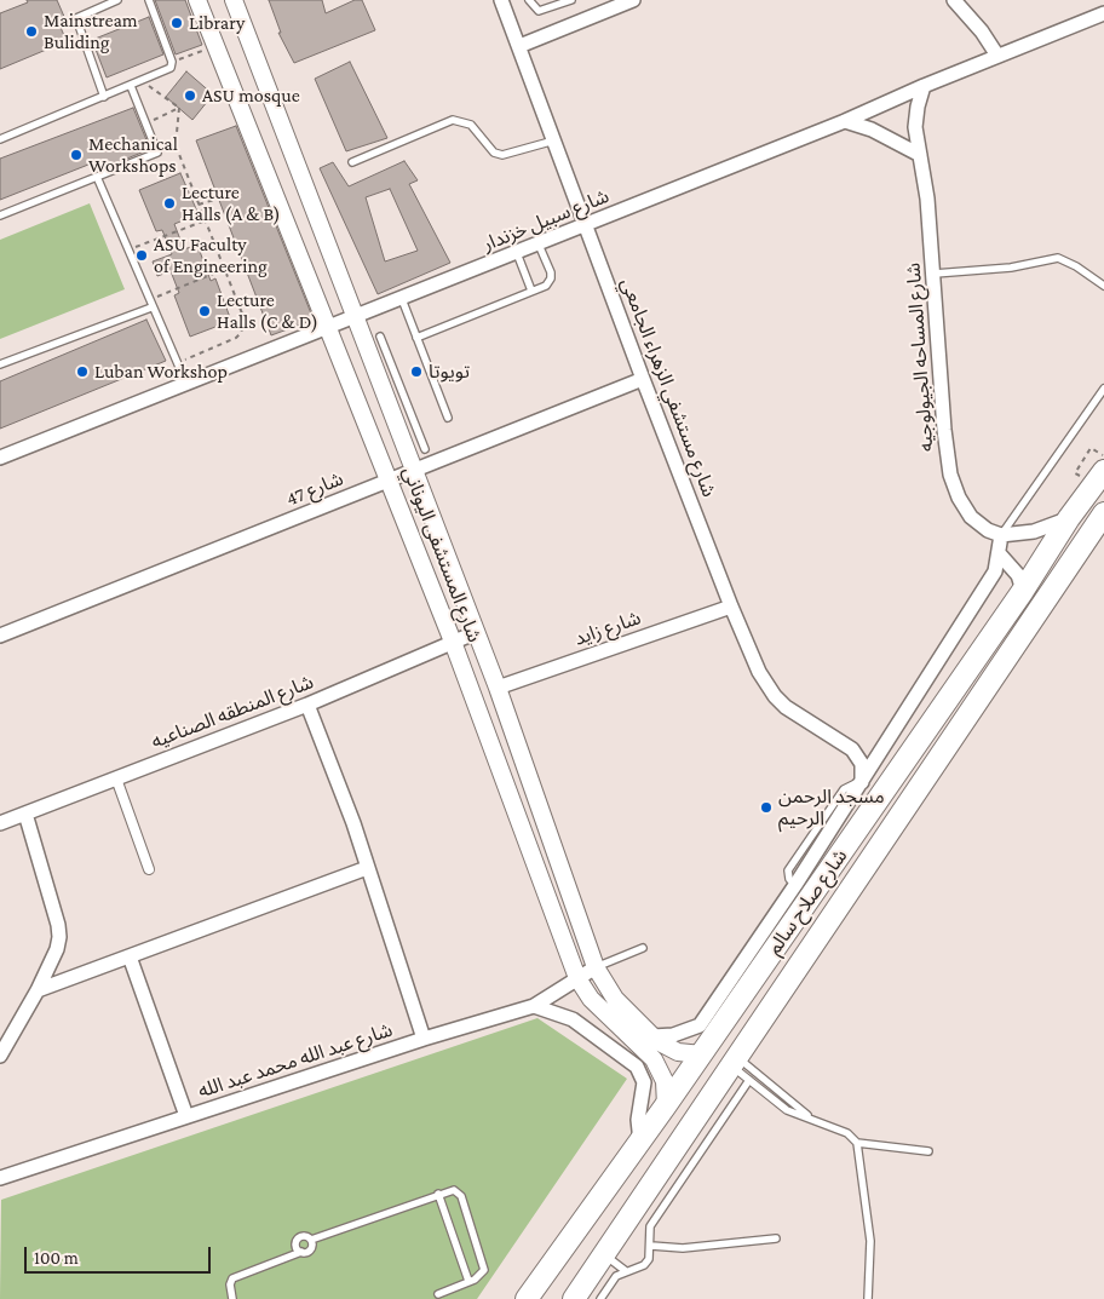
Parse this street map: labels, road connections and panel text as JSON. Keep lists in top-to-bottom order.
{
  "streets": {
    "highway": ["شارع صلاح سالم"],
    "street": [
      "شارع سبيل خزندار",
      "شارع المساحه الجيولوجيه",
      "شارع مستشفي الزهراء الجامعي",
      "شارع 47",
      "شارع المستشفى اليوناني",
      "شارع زايد",
      "شارع المنطقه الصناعيه",
      "شارع عبد الله محمد عبد الله"
    ]
  },
  "crossings": [
    ["شارع سبيل خزندار", "شارع المساحه الجيولوجيه"],
    ["شارع سبيل خزندار", "شارع مستشفي الزهراء الجامعي"],
    ["شارع سبيل خزندار", "شارع المستشفى اليوناني"],
    ["شارع مستشفي الزهراء الجامعي", "شارع 47"],
    ["شارع مستشفي الزهراء الجامعي", "شارع زايد"],
    ["شارع 47", "شارع المستشفى اليوناني"],
    ["شارع المستشفى اليوناني", "شارع زايد"],
    ["شارع المستشفى اليوناني", "شارع المنطقه الصناعيه"],
    ["شارع المستشفى اليوناني", "شارع صلاح سالم"],
    ["شارع المستشفى اليوناني", "شارع عبد الله محمد عبد الله"]
  ],
  "places": [
    "Library",
    "Mainstream Buliding",
    "ASU mosque",
    "Mechanical Workshops",
    "Lecture Halls (A & B)",
    "ASU Faculty of Engineering",
    "Lecture Halls (C & D)",
    "Luban Workshop",
    "تويوتا",
    "مسجد الرحمن الرحيم"
  ],
  "scale_bar": "100 m"
}
